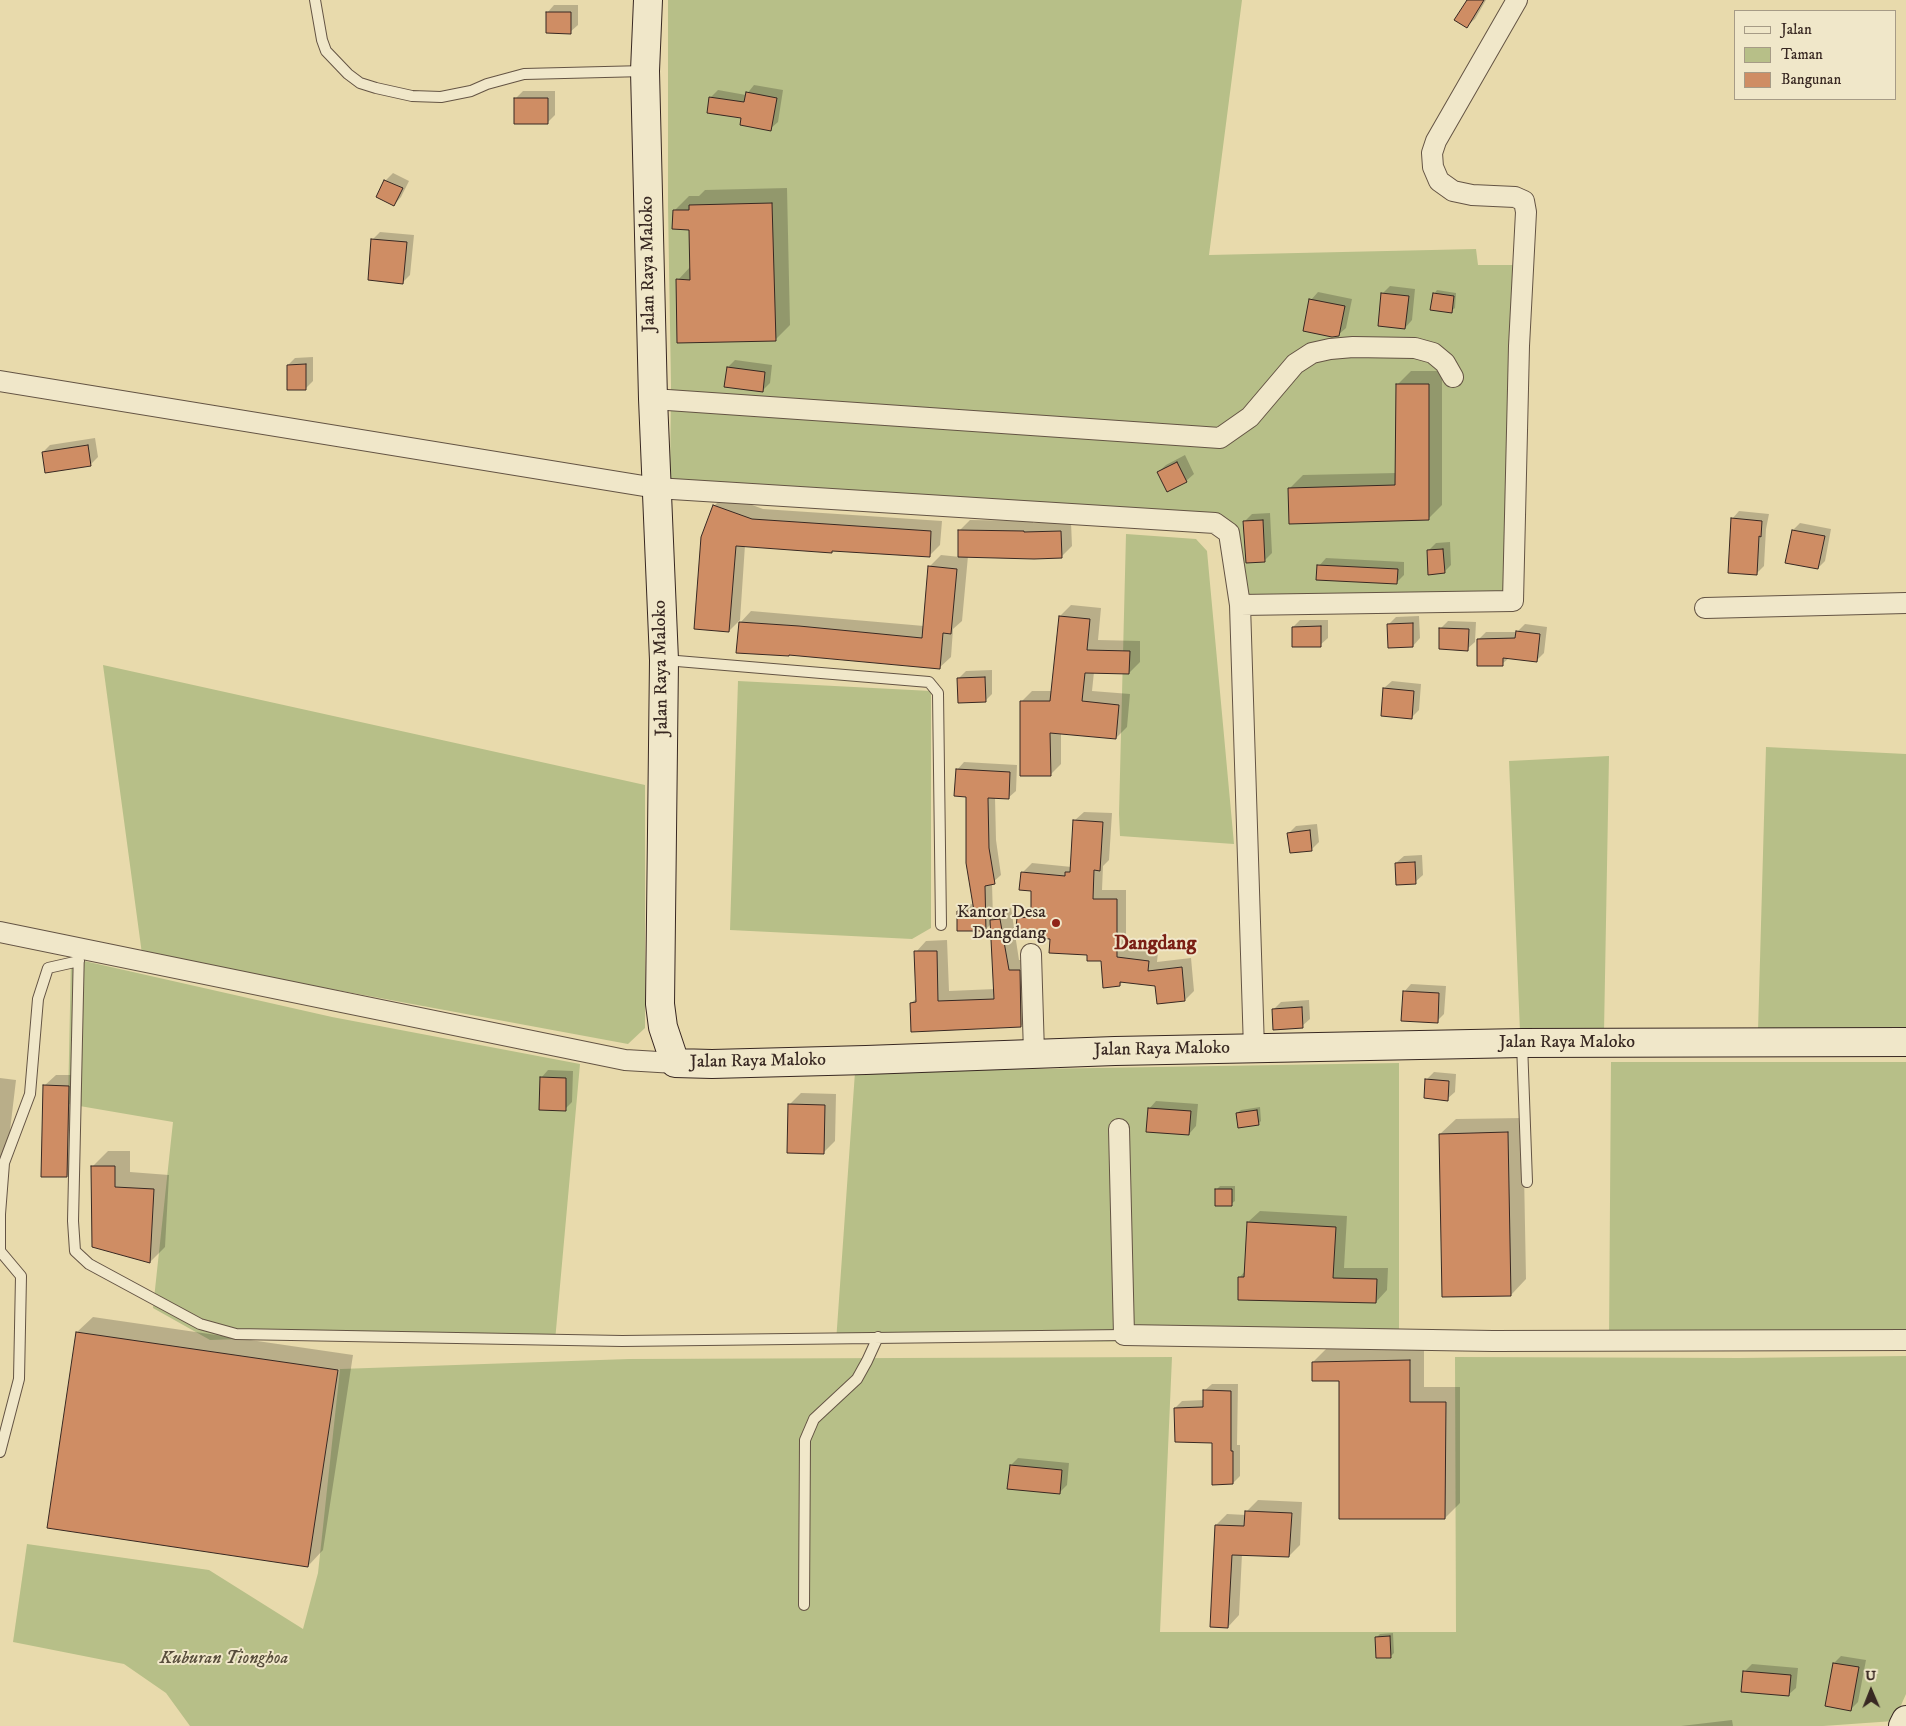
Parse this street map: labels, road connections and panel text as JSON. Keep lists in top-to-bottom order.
{
  "streets": {
    "street": ["Jalan Raya Maloko"]
  },
  "districts": ["Dangdang"],
  "parks": ["Kuburan Tionghoa"],
  "places": ["Kantor Desa Dangdang"],
  "legend": ["Jalan", "Taman", "Bangunan"],
  "north": "top"
}
